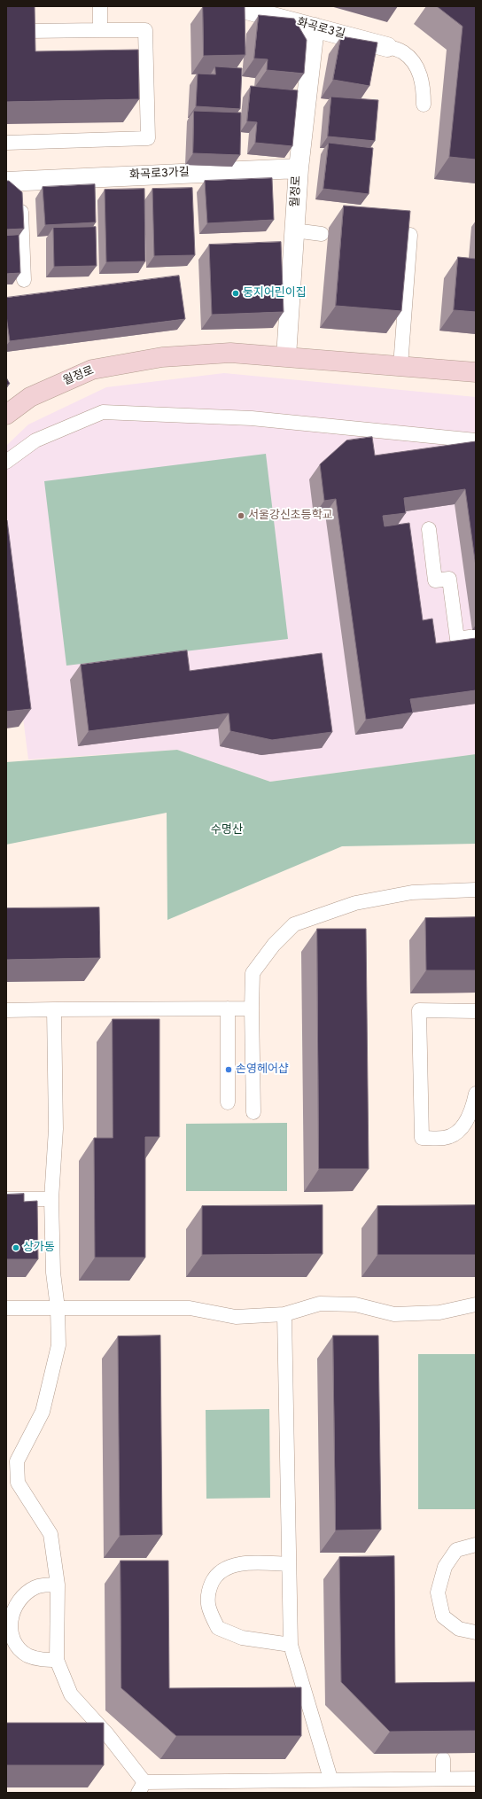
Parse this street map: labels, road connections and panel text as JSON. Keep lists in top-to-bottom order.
{
  "streets": {
    "street": ["화곡로3길", "화곡로3가길", "월정로"]
  },
  "crossings": [
    ["화곡로3길", "월정로"],
    ["화곡로3가길", "월정로"]
  ],
  "parks": ["수명산"],
  "places": [
    "둥지어린이집",
    "서울강신초등학교",
    "손영헤어샵",
    "상가동"
  ]
}
